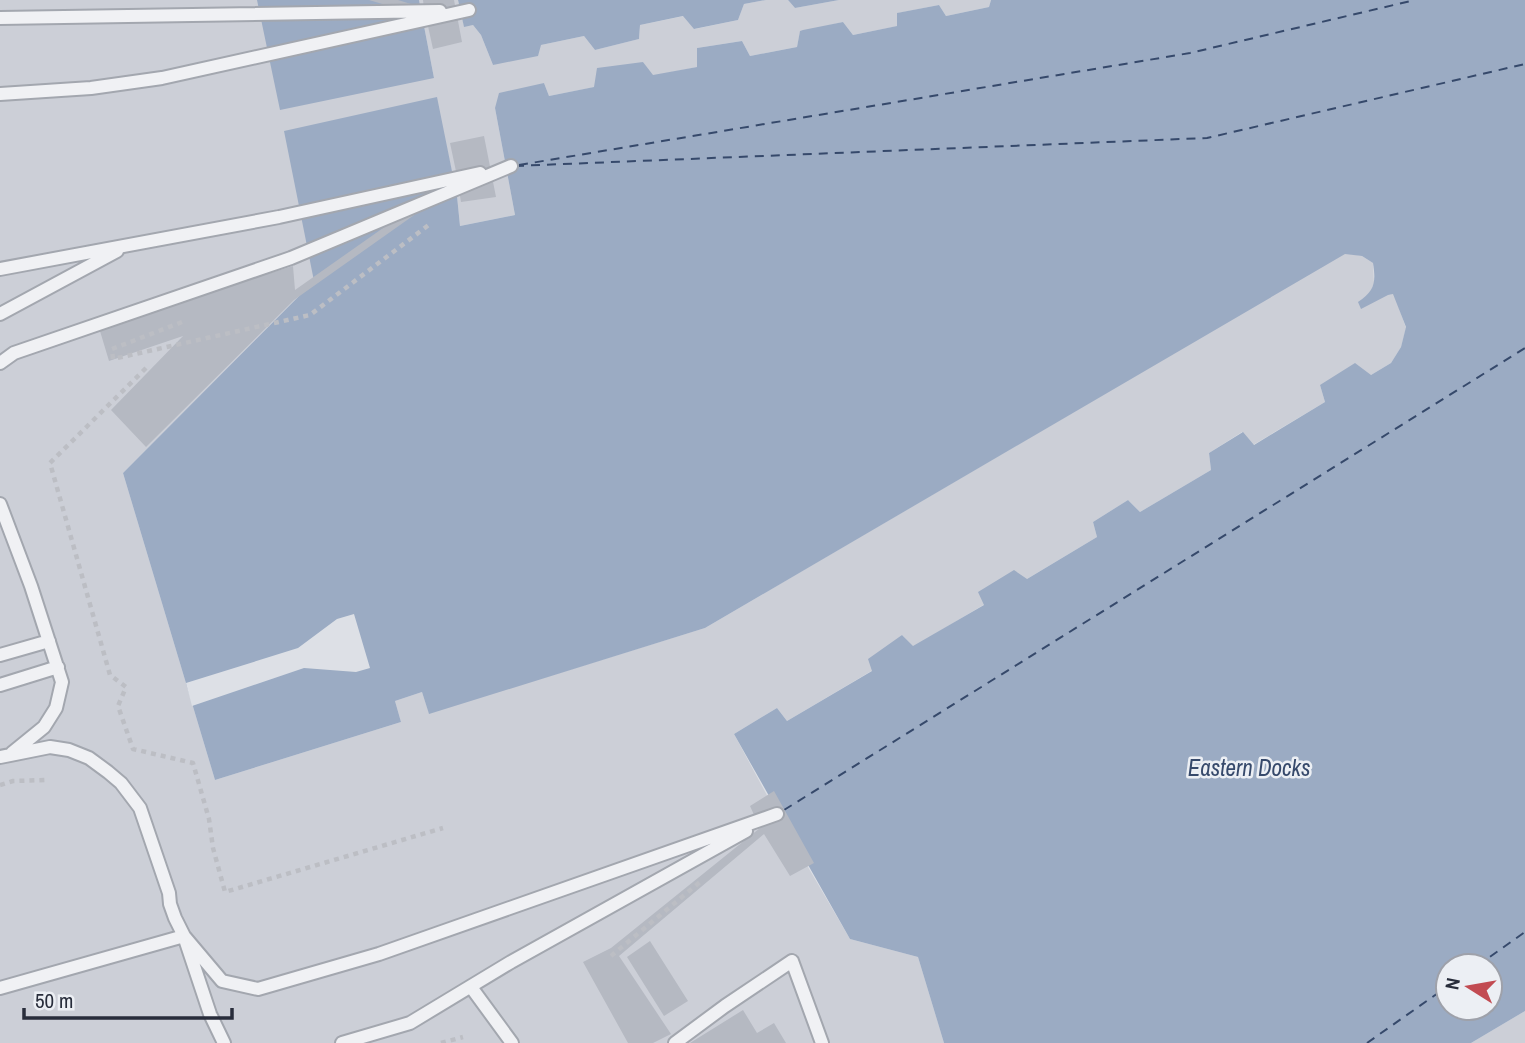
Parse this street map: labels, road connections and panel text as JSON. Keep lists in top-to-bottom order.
{
  "water": ["Eastern Docks"],
  "scale_bar": "50 m",
  "north": "left"
}
